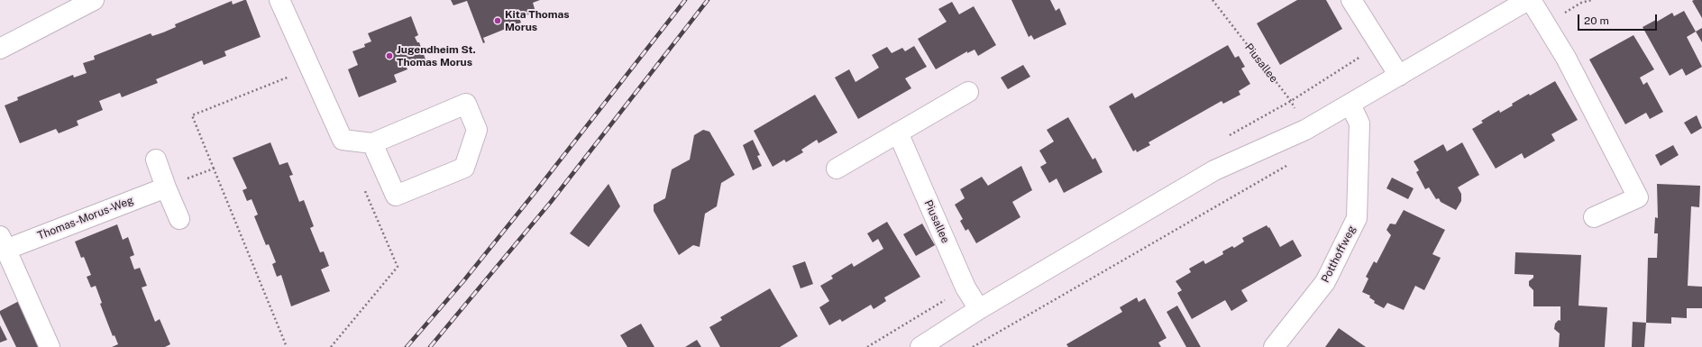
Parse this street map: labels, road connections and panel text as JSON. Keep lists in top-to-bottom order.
{
  "streets": {
    "street": ["Piusallee", "Thomas-Morus-Weg", "Potthoffweg"]
  },
  "places": ["Kita Thomas Morus", "Jugendheim St. Thomas Morus"],
  "scale_bar": "20 m"
}
